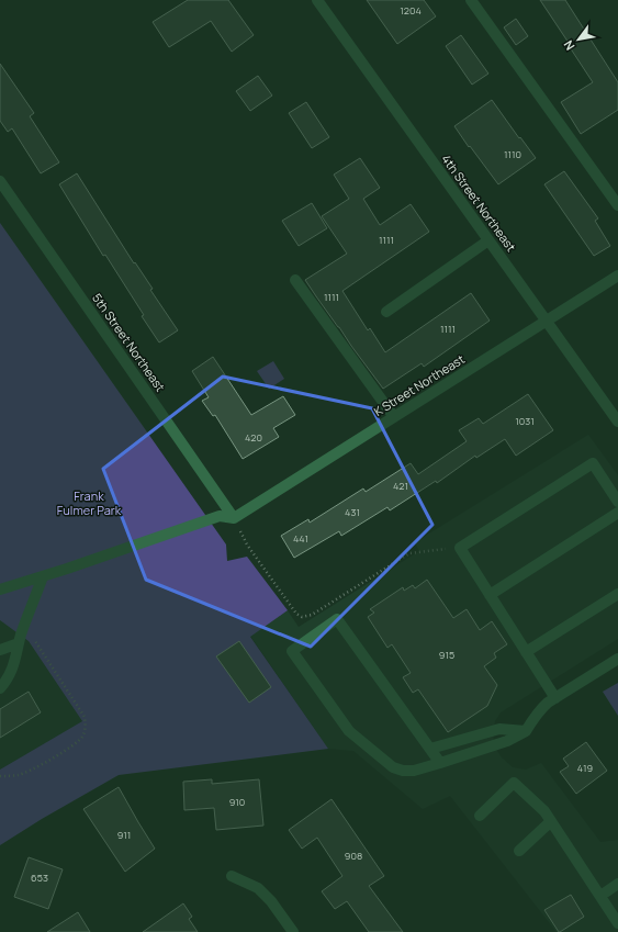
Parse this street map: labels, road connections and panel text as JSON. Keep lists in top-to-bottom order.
{
  "streets": {
    "street": ["4th Street Northeast", "5th Street Northeast", "K Street Northeast"]
  },
  "crossings": [
    ["4th Street Northeast", "K Street Northeast"],
    ["5th Street Northeast", "K Street Northeast"]
  ],
  "parks": ["Frank Fulmer Park"],
  "house_numbers": [
    "1204",
    "1110",
    "1111",
    "1111",
    "1111",
    "1031",
    "420",
    "421",
    "431",
    "441",
    "915",
    "419",
    "910",
    "911",
    "908",
    "653"
  ],
  "north": "bottom left"
}
